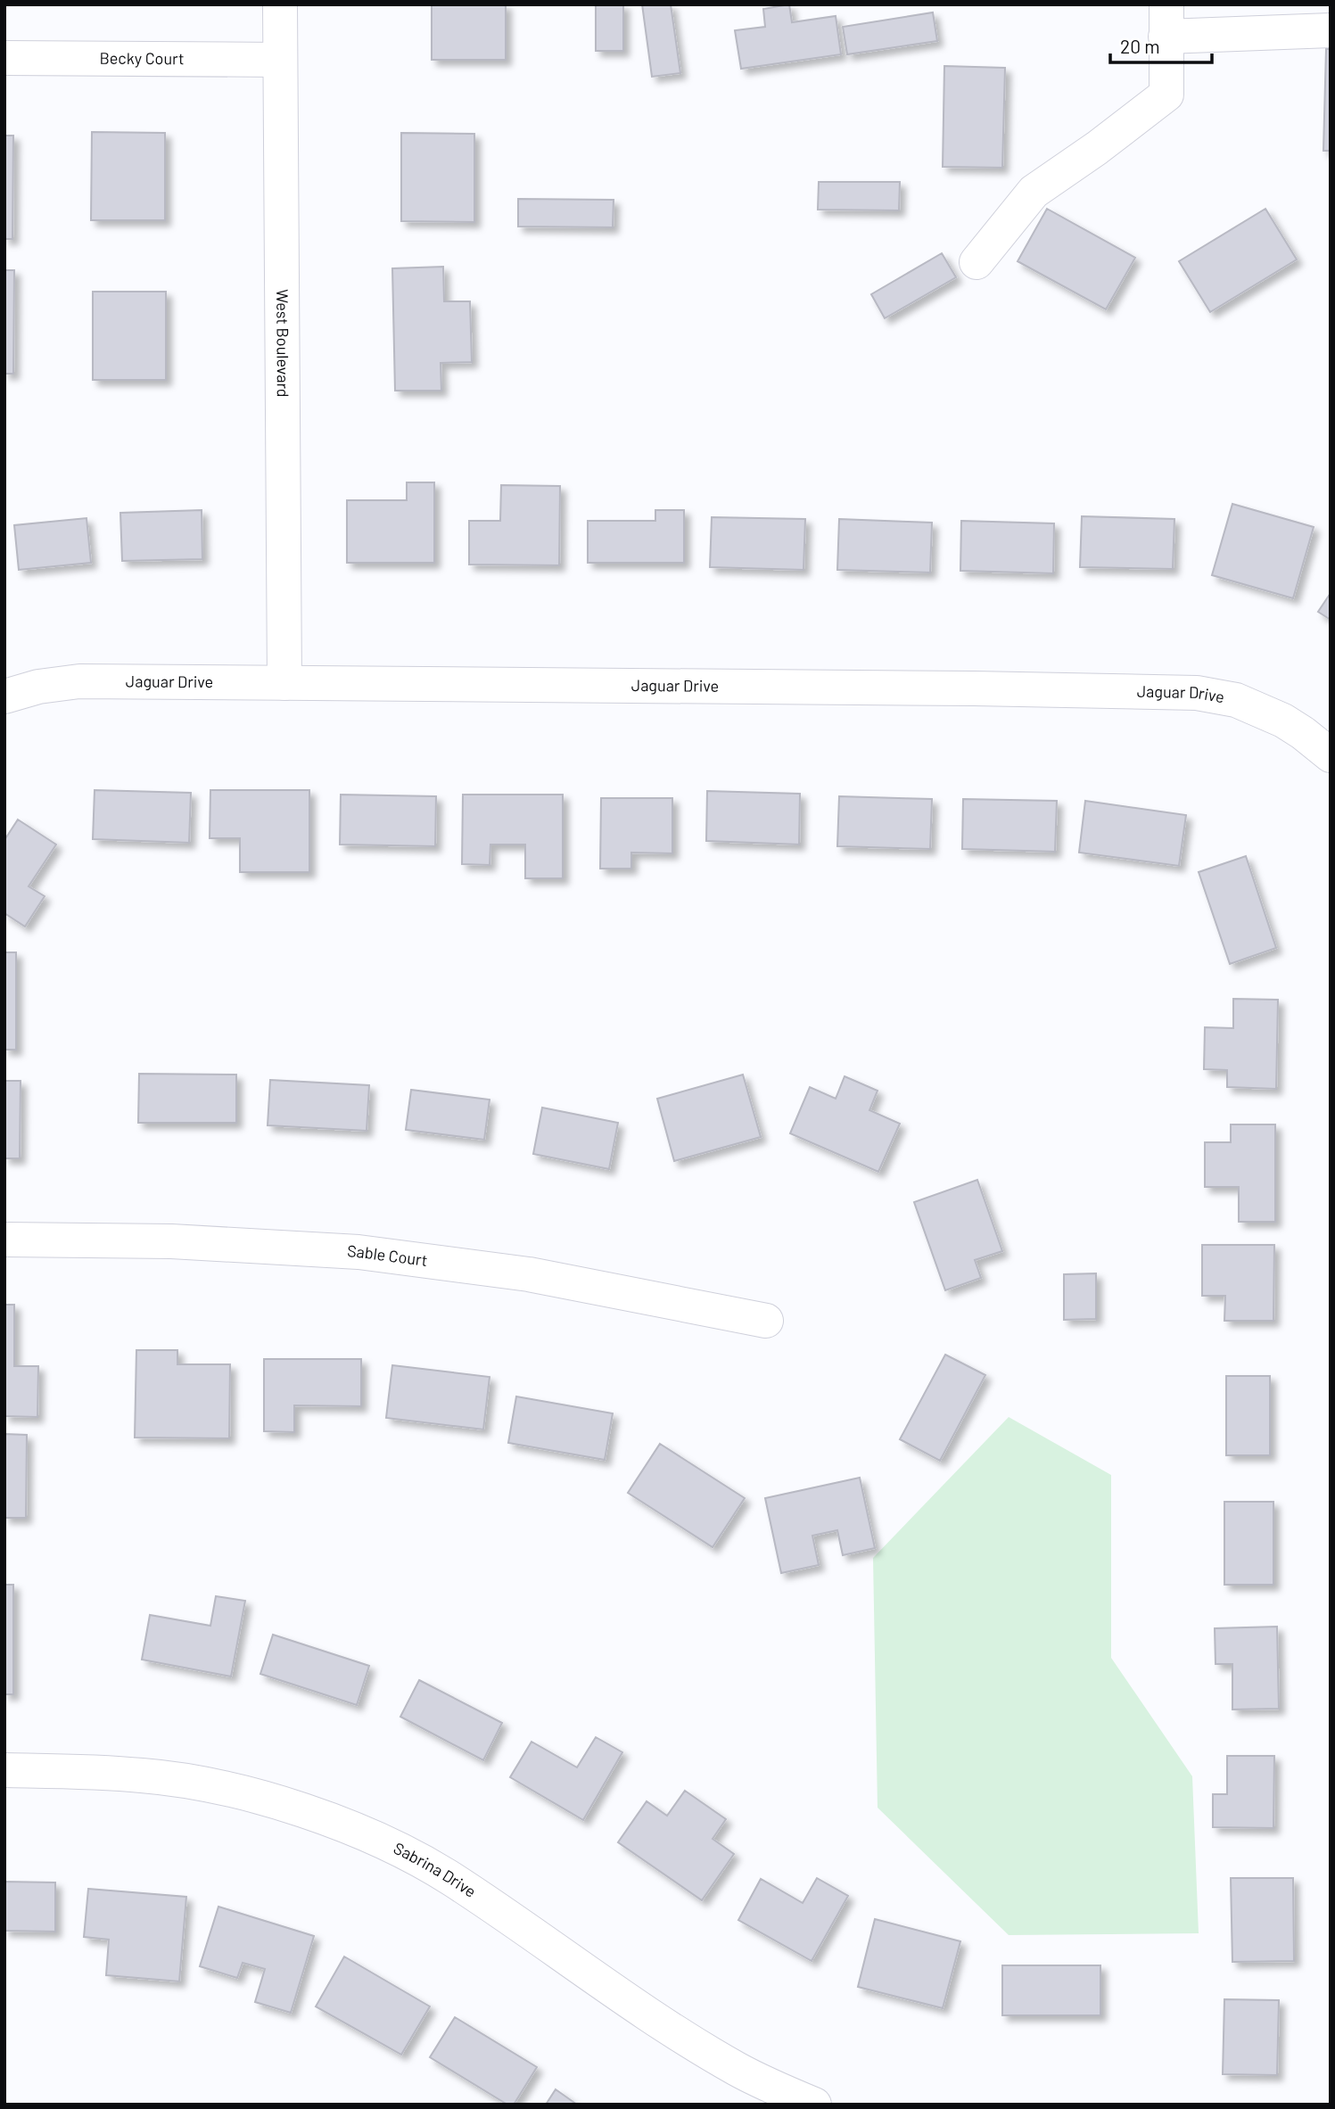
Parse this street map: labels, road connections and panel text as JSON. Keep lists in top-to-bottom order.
{
  "streets": {
    "street": [
      "Becky Court",
      "West Boulevard",
      "Jaguar Drive",
      "Sable Court",
      "Sabrina Drive"
    ]
  },
  "crossings": [
    ["Becky Court", "West Boulevard"],
    ["West Boulevard", "Jaguar Drive"]
  ],
  "scale_bar": "20 m"
}
